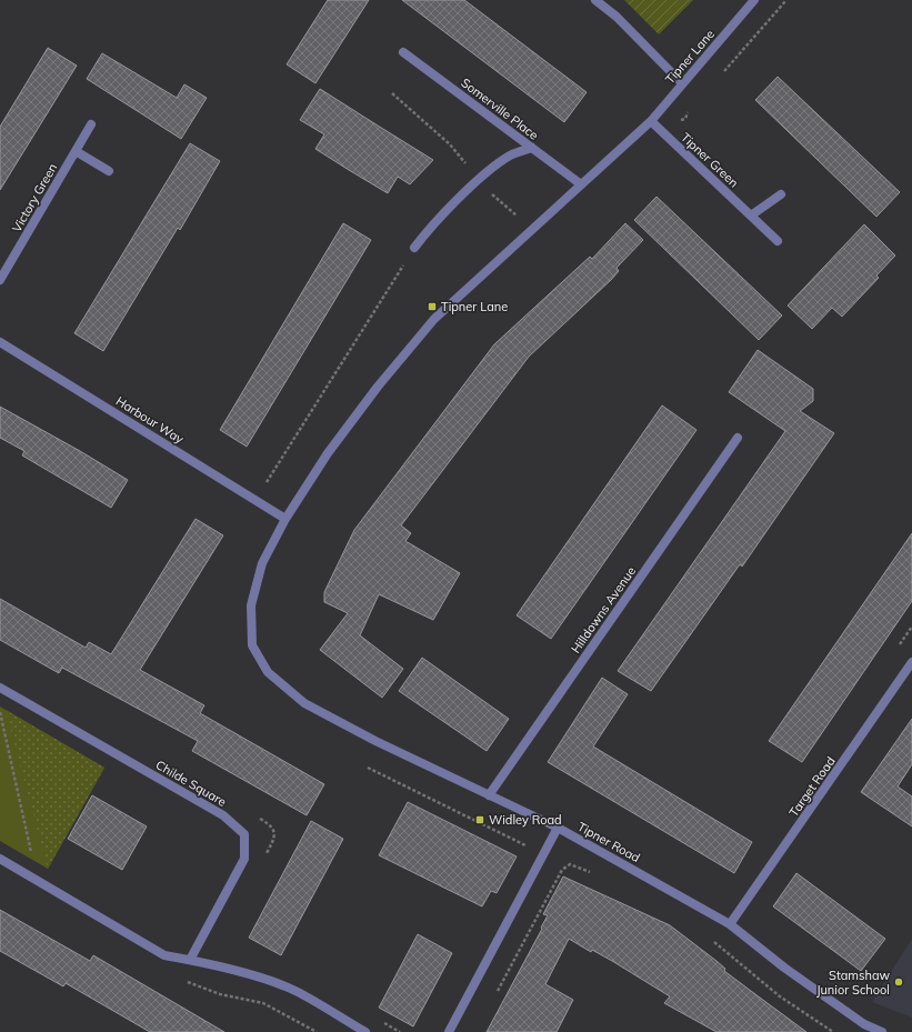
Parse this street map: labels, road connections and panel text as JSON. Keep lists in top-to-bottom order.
{
  "streets": {
    "street": [
      "Tipner Lane",
      "Somerville Place",
      "Tipner Green",
      "Victory Green",
      "Harbour Way",
      "Hilldowns Avenue",
      "Childe Square",
      "Target Road",
      "Tipner Road"
    ]
  },
  "crossings": [
    ["Tipner Lane", "Somerville Place"],
    ["Tipner Lane", "Tipner Green"],
    ["Tipner Lane", "Harbour Way"],
    ["Tipner Lane", "Tipner Road"],
    ["Hilldowns Avenue", "Tipner Road"],
    ["Target Road", "Tipner Road"]
  ],
  "places": {
    "transit": ["Tipner Lane", "Widley Road"],
    "other": ["Stamshaw Junior School"]
  }
}
